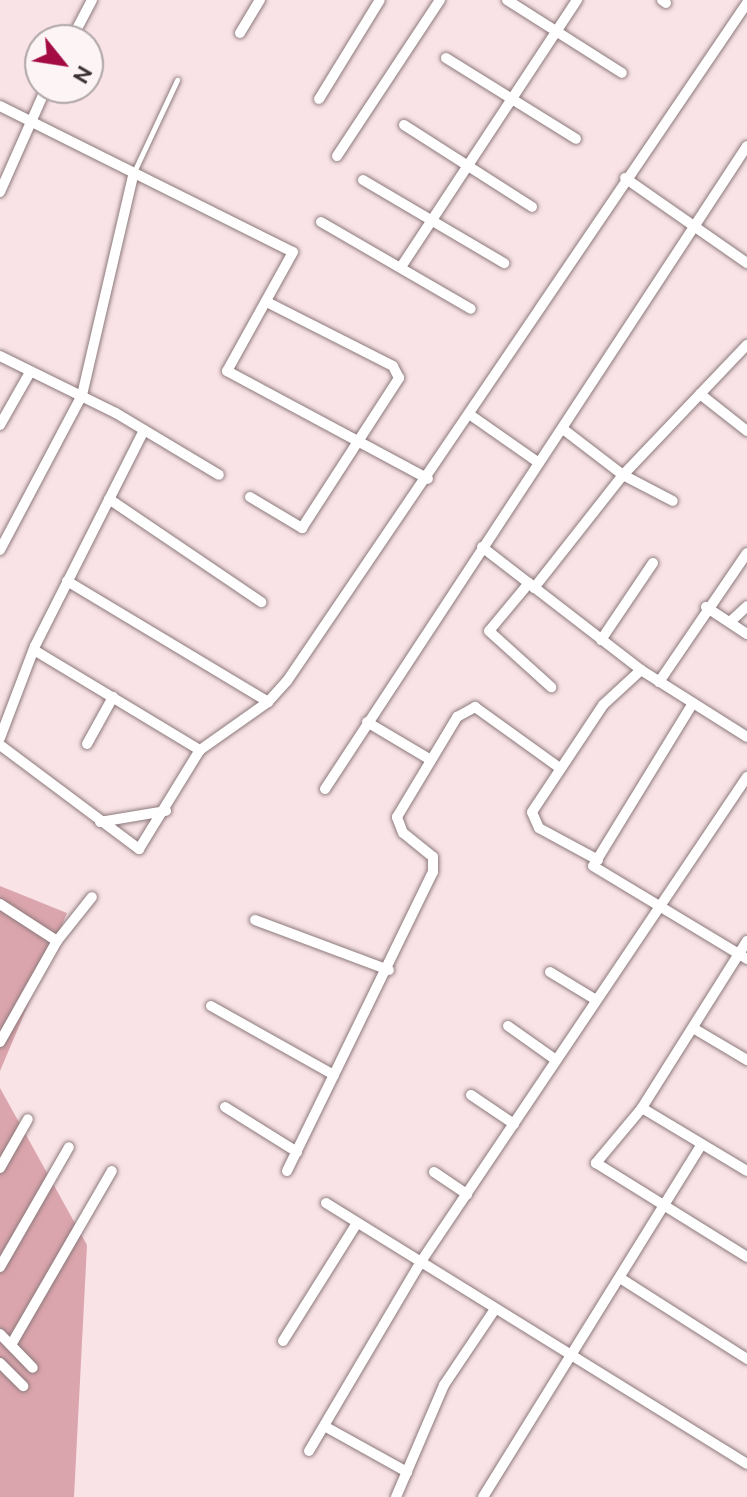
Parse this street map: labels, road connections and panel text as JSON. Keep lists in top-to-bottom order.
{
  "north": "bottom right"
}
